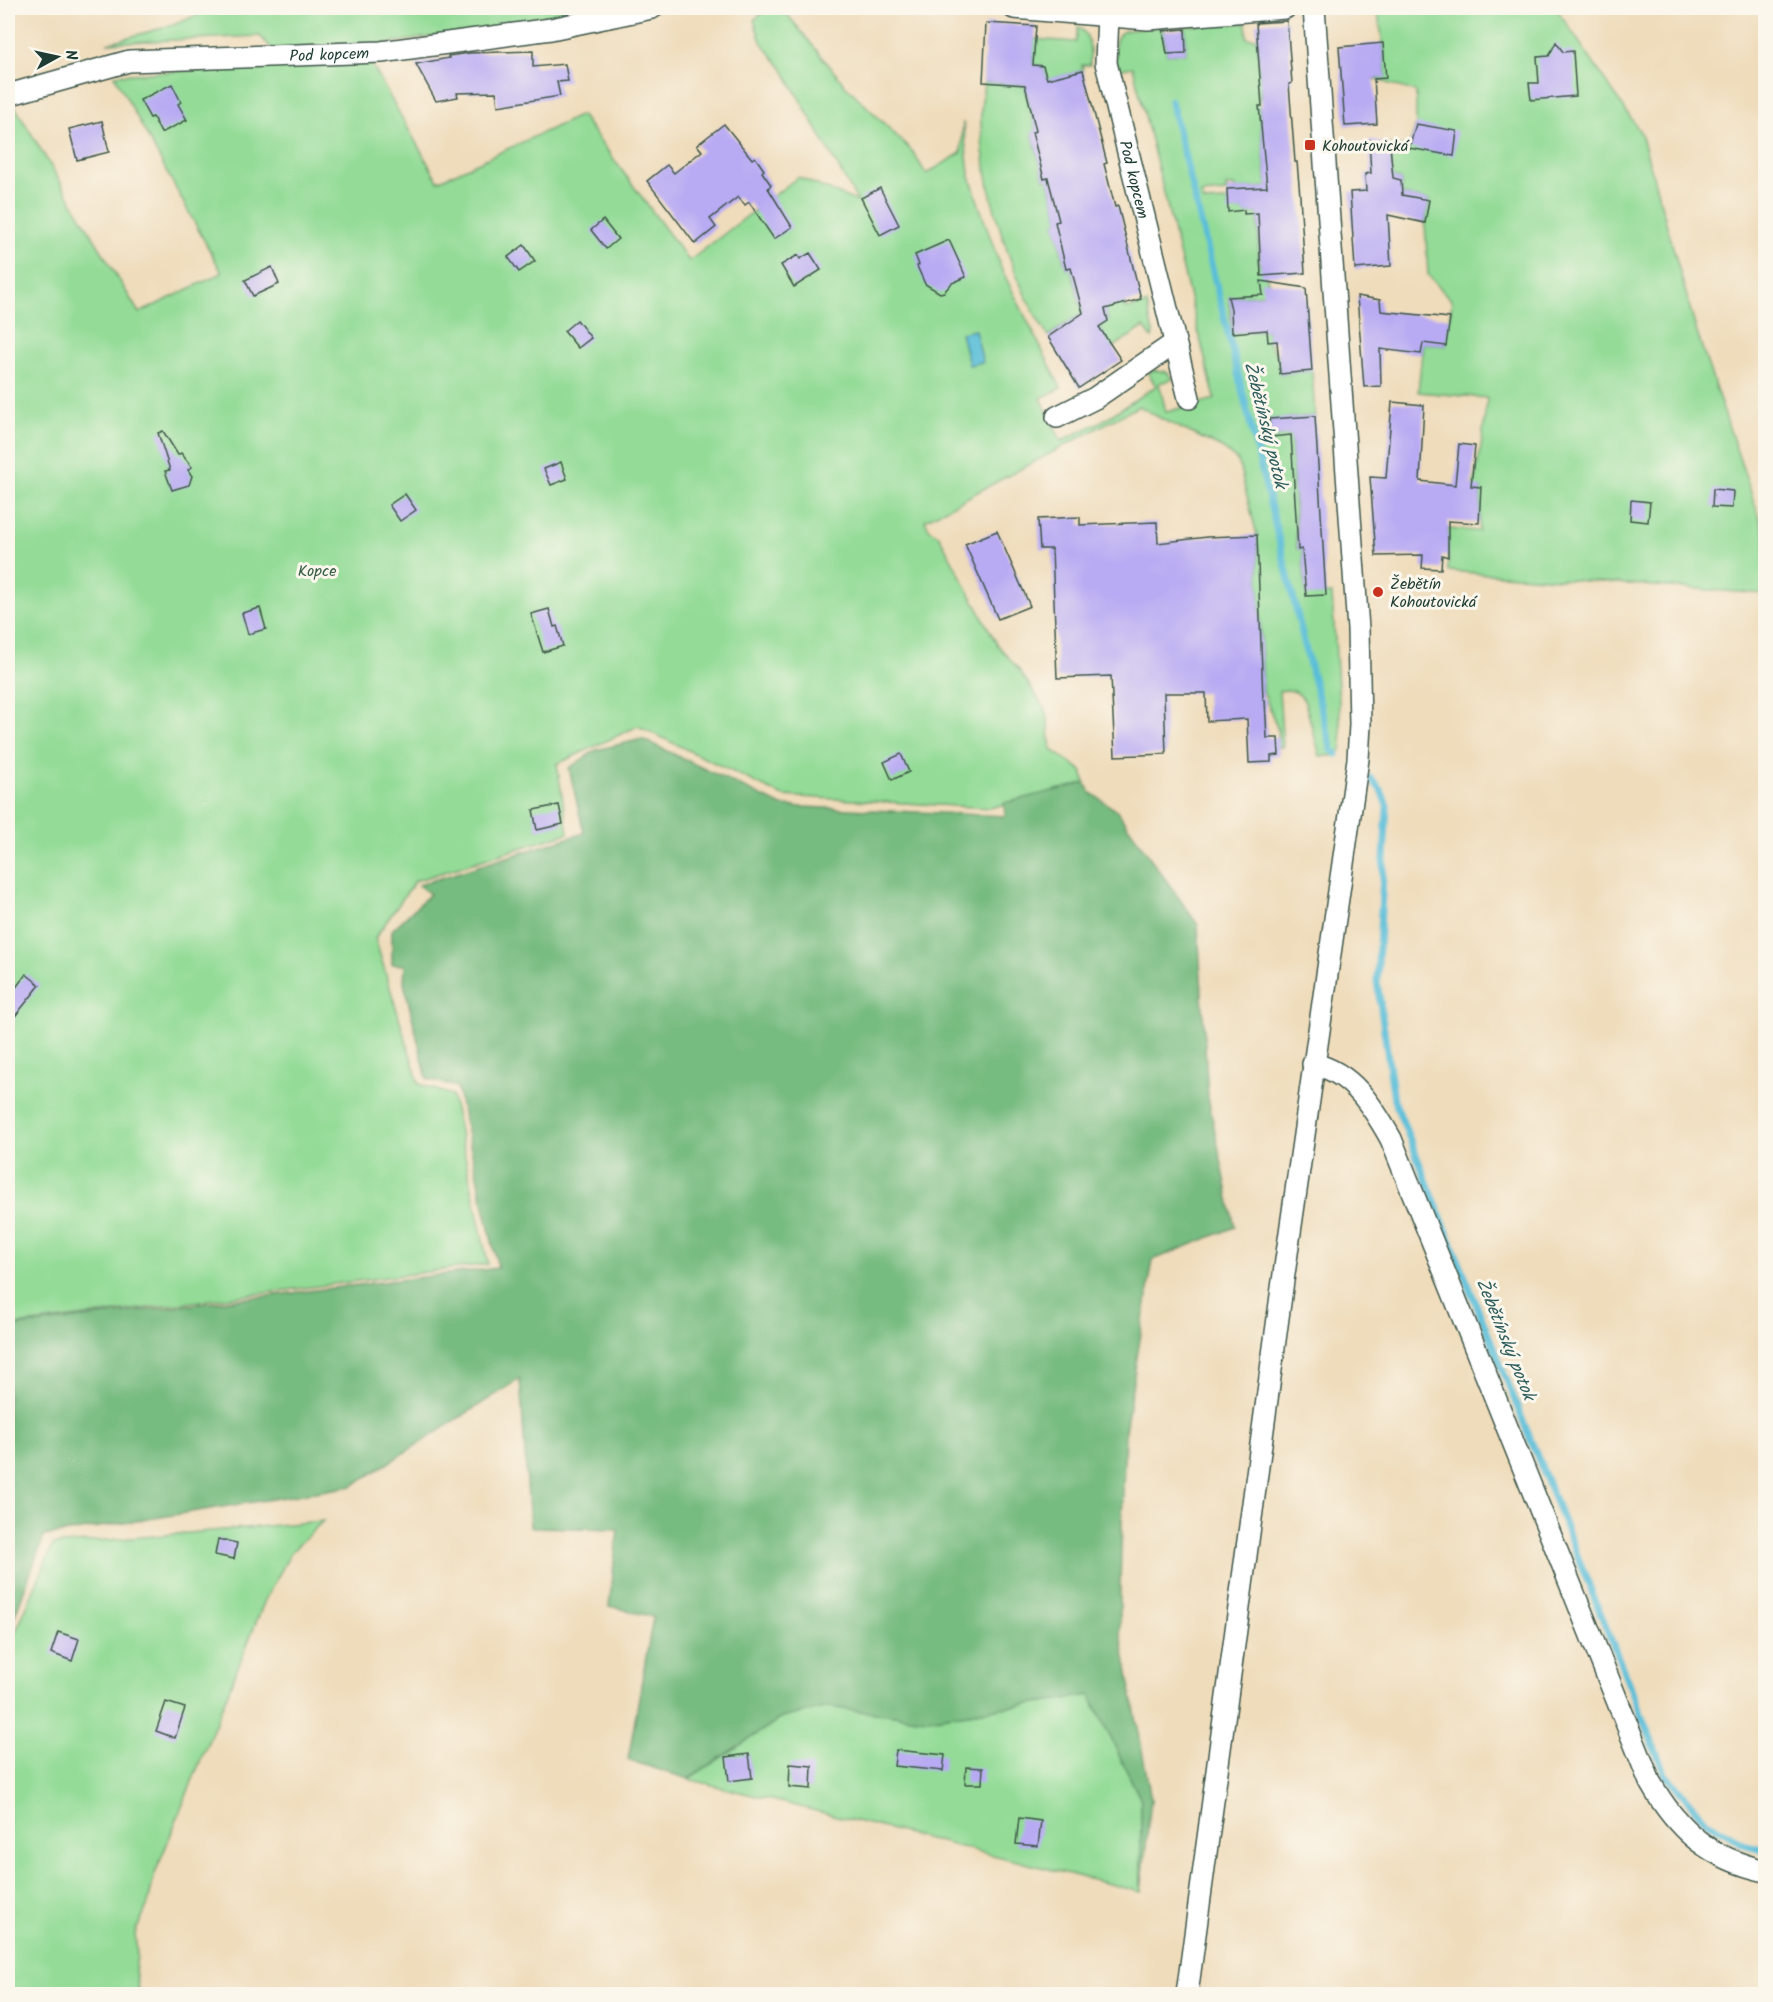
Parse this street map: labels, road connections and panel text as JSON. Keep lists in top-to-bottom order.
{
  "streets": {
    "street": ["Pod kopcem"]
  },
  "water": ["Žebětínský potok"],
  "parks": ["Kopce"],
  "places": {
    "transit": ["Kohoutovická"],
    "other": ["Žebětín Kohoutovická"]
  },
  "north": "right"
}
